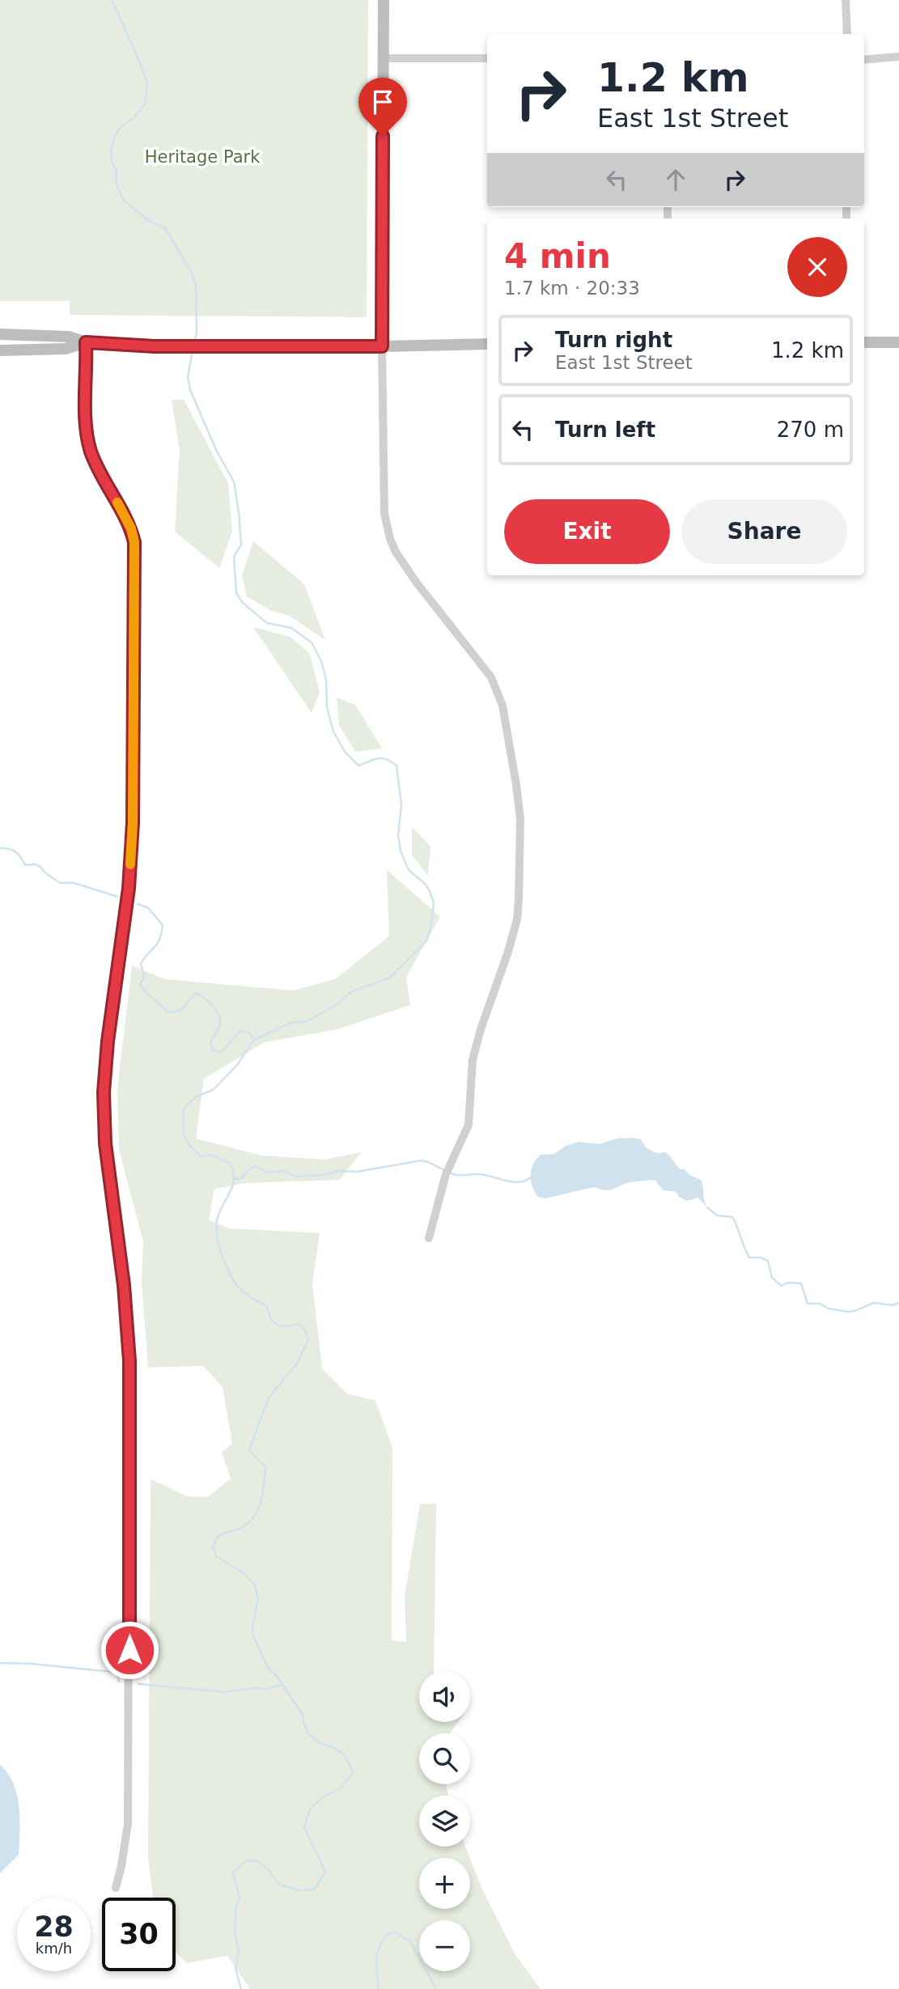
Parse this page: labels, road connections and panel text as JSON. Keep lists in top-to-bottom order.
{
  "parks": ["Heritage Park"],
  "page": {
    "turn": ["1.2 km", "East 1st Street"],
    "heading": ["4 min", "1.7 km · 20:33"],
    "list": [
      {
        "name": "Turn right",
        "note": "East 1st Street",
        "value": "1.2 km"
      },
      {
        "name": "Turn left",
        "value": "270 m"
      }
    ],
    "buttons": ["Exit", "Share"],
    "map_buttons": ["+", "−"],
    "speed": "28 km/h",
    "limit": "30"
  }
}
